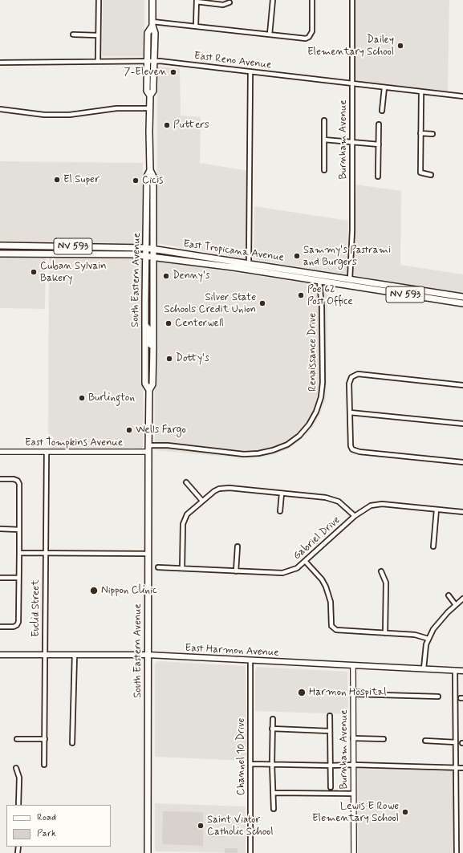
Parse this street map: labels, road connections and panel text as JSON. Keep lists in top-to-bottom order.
{
  "streets": {
    "main road": [
      "NV 593",
      "East Tropicana Avenue",
      "South Eastern Avenue",
      "East Harmon Avenue"
    ],
    "street": [
      "East Reno Avenue",
      "Burnham Avenue",
      "Renaissance Drive",
      "East Tompkins Avenue",
      "Gabriel Drive",
      "Euclid Street",
      "Channel 10 Drive"
    ]
  },
  "crossings": [
    ["East Reno Avenue", "Burnham Avenue"],
    ["East Reno Avenue", "South Eastern Avenue"],
    ["Burnham Avenue", "East Tropicana Avenue"],
    ["Burnham Avenue", "East Harmon Avenue"],
    ["East Tropicana Avenue", "South Eastern Avenue"],
    ["East Tropicana Avenue", "Renaissance Drive"],
    ["South Eastern Avenue", "Renaissance Drive"],
    ["South Eastern Avenue", "East Tompkins Avenue"],
    ["South Eastern Avenue", "East Harmon Avenue"],
    ["East Tompkins Avenue", "Euclid Street"],
    ["Euclid Street", "East Harmon Avenue"],
    ["East Harmon Avenue", "Channel 10 Drive"]
  ],
  "places": [
    "Dailey Elementary School",
    "7-Eleven",
    "Putters",
    "El Super",
    "Cicis",
    "Sammy's Pastrami and Burgers",
    "Cuban Sylvain Bakery",
    "Denny's",
    "Poe 62 Post Office",
    "Silver State Schools Credit Union",
    "Centerwell",
    "Dotty's",
    "Burlington",
    "Wells Fargo",
    "Nippon Clinic",
    "Harmon Hospital",
    "Lewis E Rowe Elementary School",
    "Saint Viator Catholic School"
  ],
  "legend": ["Road", "Park"]
}
